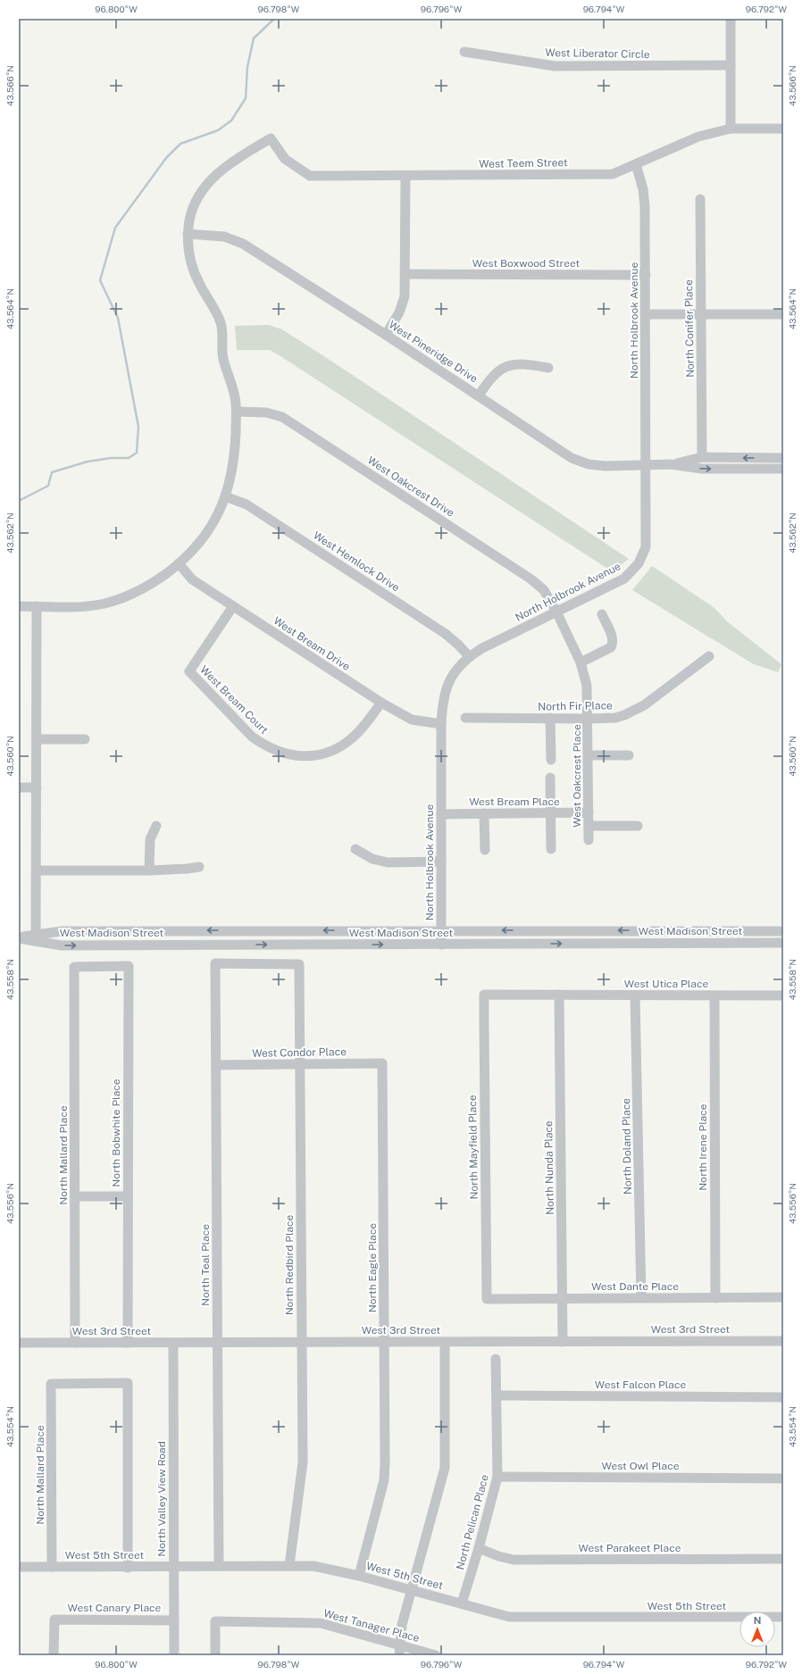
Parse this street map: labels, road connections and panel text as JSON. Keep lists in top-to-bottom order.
{
  "streets": {
    "street": [
      "West Liberator Circle",
      "West Teem Street",
      "West Boxwood Street",
      "North Holbrook Avenue",
      "North Conifer Place",
      "West Pineridge Drive",
      "West Oakcrest Drive",
      "West Hemlock Drive",
      "West Bream Drive",
      "West Bream Court",
      "North Fir Place",
      "West Oakcrest Place",
      "West Bream Place",
      "West Madison Street",
      "West Utica Place",
      "West Condor Place",
      "North Bobwhite Place",
      "North Doland Place",
      "North Mayfield Place",
      "North Irene Place",
      "North Mallard Place",
      "North Nunda Place",
      "North Teal Place",
      "North Redbird Place",
      "North Eagle Place",
      "West Dante Place",
      "West 3rd Street",
      "West Falcon Place",
      "West Owl Place",
      "North Valley View Road",
      "North Pelican Place",
      "West Parakeet Place",
      "West 5th Street",
      "West Canary Place",
      "West Tanager Place"
    ]
  },
  "crossings": [
    ["West Teem Street", "North Holbrook Avenue"],
    ["West Teem Street", "West Pineridge Drive"],
    ["West Boxwood Street", "North Holbrook Avenue"],
    ["North Holbrook Avenue", "West Pineridge Drive"],
    ["North Holbrook Avenue", "West Oakcrest Drive"],
    ["North Holbrook Avenue", "West Hemlock Drive"],
    ["North Holbrook Avenue", "West Bream Drive"],
    ["North Holbrook Avenue", "West Oakcrest Place"],
    ["North Holbrook Avenue", "West Bream Place"],
    ["North Holbrook Avenue", "West Madison Street"],
    ["North Conifer Place", "West Pineridge Drive"],
    ["West Oakcrest Drive", "West Oakcrest Place"],
    ["West Bream Drive", "West Bream Court"],
    ["North Fir Place", "West Oakcrest Place"],
    ["West Oakcrest Place", "West Bream Place"],
    ["West Utica Place", "North Doland Place"],
    ["West Utica Place", "North Mayfield Place"],
    ["West Utica Place", "North Irene Place"],
    ["West Utica Place", "North Nunda Place"],
    ["West Condor Place", "North Teal Place"],
    ["West Condor Place", "North Redbird Place"],
    ["West Condor Place", "North Eagle Place"],
    ["North Bobwhite Place", "North Mallard Place"],
    ["North Bobwhite Place", "West 3rd Street"],
    ["North Doland Place", "West Dante Place"],
    ["North Mayfield Place", "West Dante Place"],
    ["North Irene Place", "West Dante Place"],
    ["North Mallard Place", "West 3rd Street"],
    ["North Mallard Place", "West 5th Street"],
    ["North Nunda Place", "West Dante Place"],
    ["North Nunda Place", "West 3rd Street"],
    ["North Teal Place", "North Redbird Place"],
    ["North Teal Place", "West 3rd Street"],
    ["North Teal Place", "West 5th Street"],
    ["North Redbird Place", "West 3rd Street"],
    ["North Redbird Place", "West 5th Street"],
    ["North Eagle Place", "West 3rd Street"],
    ["North Eagle Place", "West 5th Street"],
    ["West 3rd Street", "North Valley View Road"],
    ["West Falcon Place", "North Pelican Place"],
    ["West Owl Place", "North Pelican Place"],
    ["North Valley View Road", "West 5th Street"],
    ["North Valley View Road", "West Canary Place"],
    ["North Pelican Place", "West Parakeet Place"],
    ["North Pelican Place", "West 5th Street"]
  ],
  "north": "top",
  "coordinates": [
    "96.800°W",
    "96.798°W",
    "96.796°W",
    "96.794°W",
    "96.792°W",
    "43.566°N",
    "43.564°N",
    "43.562°N",
    "43.560°N",
    "43.558°N",
    "43.556°N",
    "43.554°N"
  ]
}
